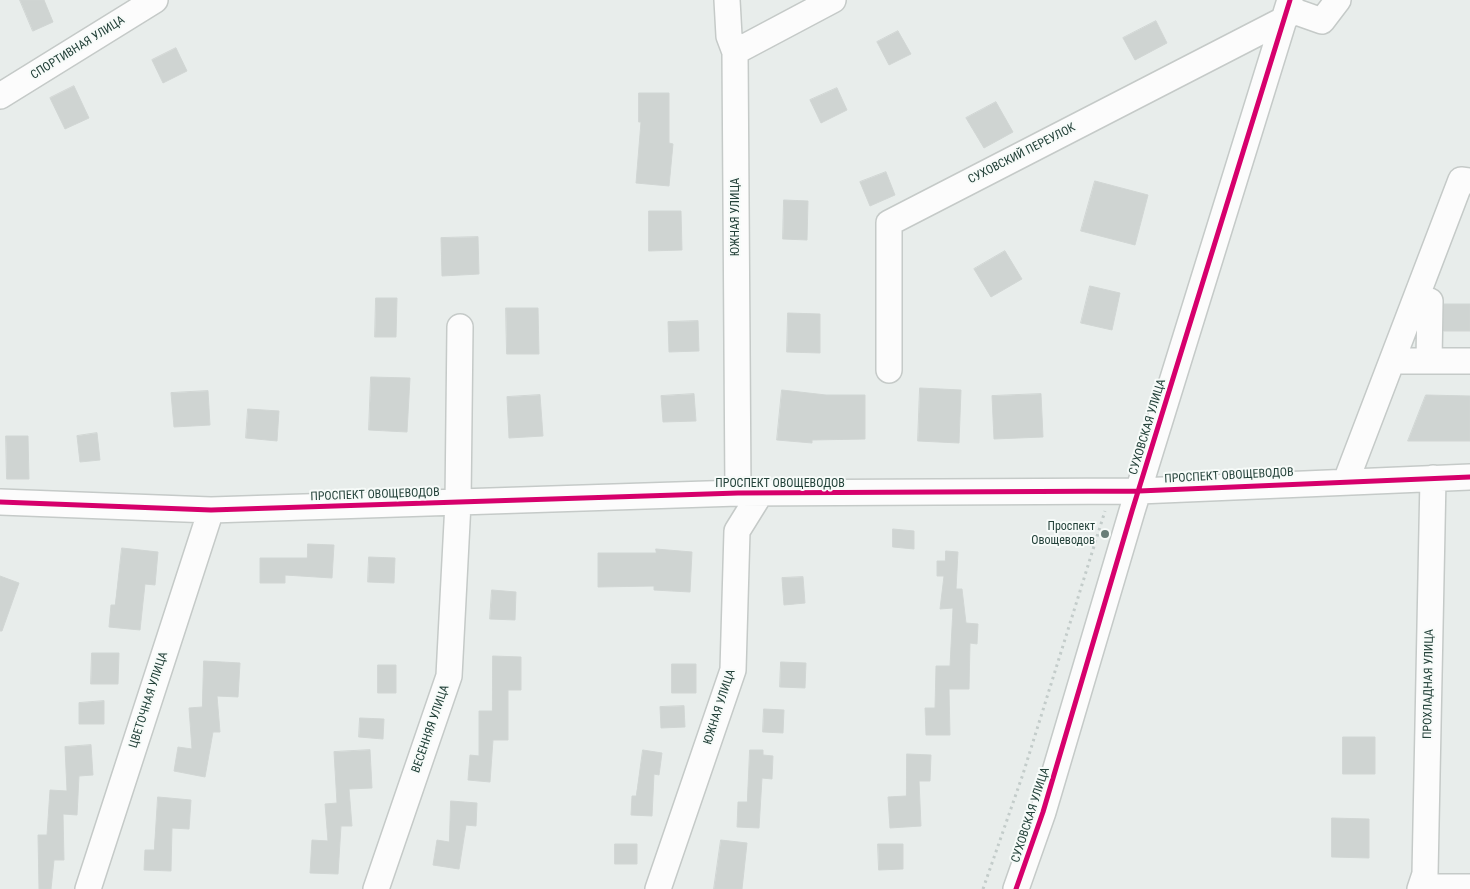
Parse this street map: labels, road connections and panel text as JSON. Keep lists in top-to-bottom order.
{
  "streets": {
    "street": [
      "СПОРТИВНАЯ УЛИЦА",
      "СУХОВСКИЙ ПЕРЕУЛОК",
      "ЮЖНАЯ УЛИЦА",
      "СУХОВСКАЯ УЛИЦА",
      "ПРОСПЕКТ ОВОЩЕВОДОВ",
      "ПРОХЛАДНАЯ УЛИЦА",
      "ЦВЕТОЧНАЯ УЛИЦА",
      "ВЕСЕННЯЯ УЛИЦА"
    ]
  },
  "crossings": [
    ["СУХОВСКИЙ ПЕРЕУЛОК", "СУХОВСКАЯ УЛИЦА"],
    ["ЮЖНАЯ УЛИЦА", "ПРОСПЕКТ ОВОЩЕВОДОВ"],
    ["СУХОВСКАЯ УЛИЦА", "ПРОСПЕКТ ОВОЩЕВОДОВ"],
    ["ПРОСПЕКТ ОВОЩЕВОДОВ", "ПРОХЛАДНАЯ УЛИЦА"],
    ["ПРОСПЕКТ ОВОЩЕВОДОВ", "ЦВЕТОЧНАЯ УЛИЦА"],
    ["ПРОСПЕКТ ОВОЩЕВОДОВ", "ВЕСЕННЯЯ УЛИЦА"]
  ],
  "places": ["Проспект Овощеводов"]
}
